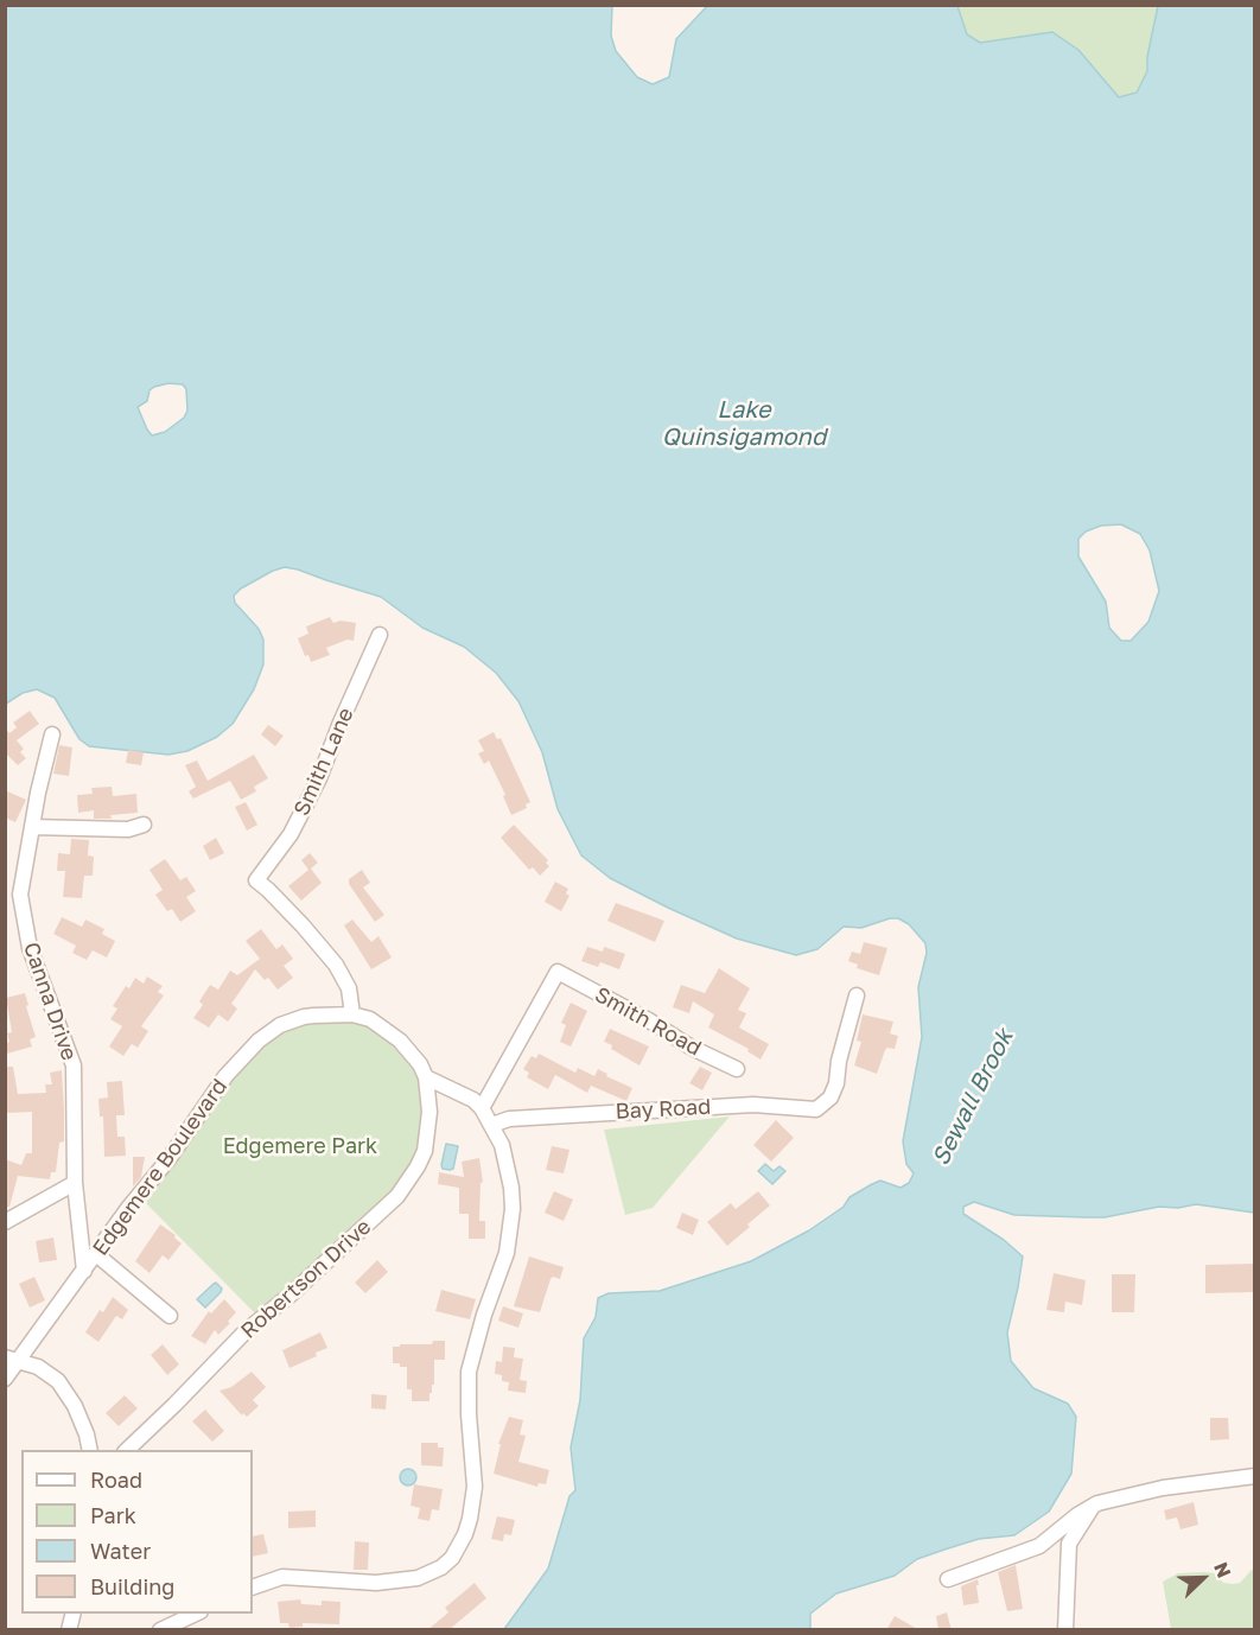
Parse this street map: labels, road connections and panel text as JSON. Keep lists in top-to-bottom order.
{
  "streets": {
    "street": [
      "Smith Lane",
      "Canna Drive",
      "Smith Road",
      "Bay Road",
      "Edgemere Boulevard",
      "Robertson Drive"
    ]
  },
  "crossings": [
    ["Smith Lane", "Edgemere Boulevard"],
    ["Canna Drive", "Edgemere Boulevard"]
  ],
  "water": ["Lake Quinsigamond", "Sewall Brook"],
  "parks": ["Edgemere Park"],
  "legend": [
    "Road",
    "Park",
    "Water",
    "Building"
  ],
  "north": "top right"
}
